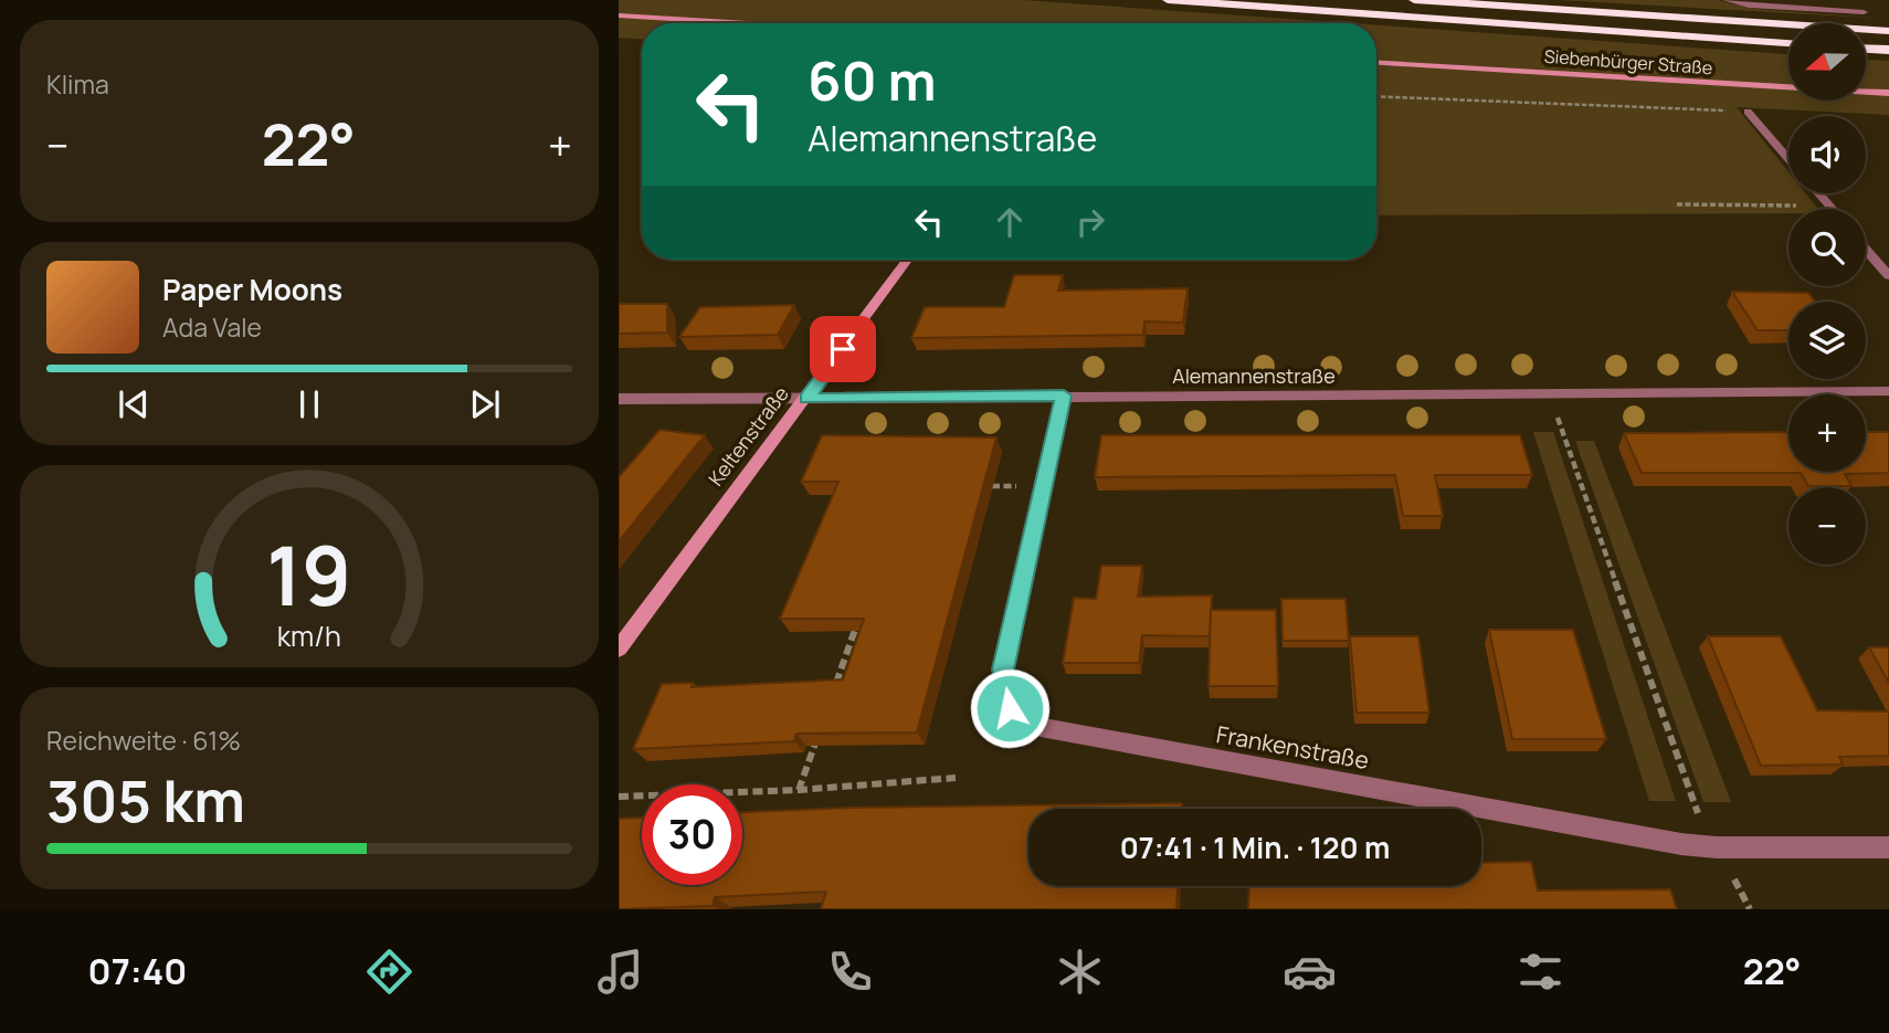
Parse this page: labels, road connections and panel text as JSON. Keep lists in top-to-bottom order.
{
  "streets": {
    "main road": ["Siebenbürger Straße", "Keltenstraße"],
    "street": ["Alemannenstraße", "Frankenstraße"]
  },
  "crossings": [
    ["Alemannenstraße", "Keltenstraße"],
    ["Alemannenstraße", "Frankenstraße"]
  ],
  "north": "left",
  "page": {
    "tile": [
      "Klima",
      ["Reichweite · 61%", "305 km"]
    ],
    "map_buttons": ["+", "−"],
    "turn": ["60 m", "Alemannenstraße"],
    "heat": ["−", "22°", "+"],
    "song": ["Paper Moons", "Ada Vale"],
    "limit": "30",
    "trip": "07:41 · 1 Min. · 120 m",
    "tabs": ["07:40", "22°"],
    "gauge": ["19", "km/h"]
  }
}
